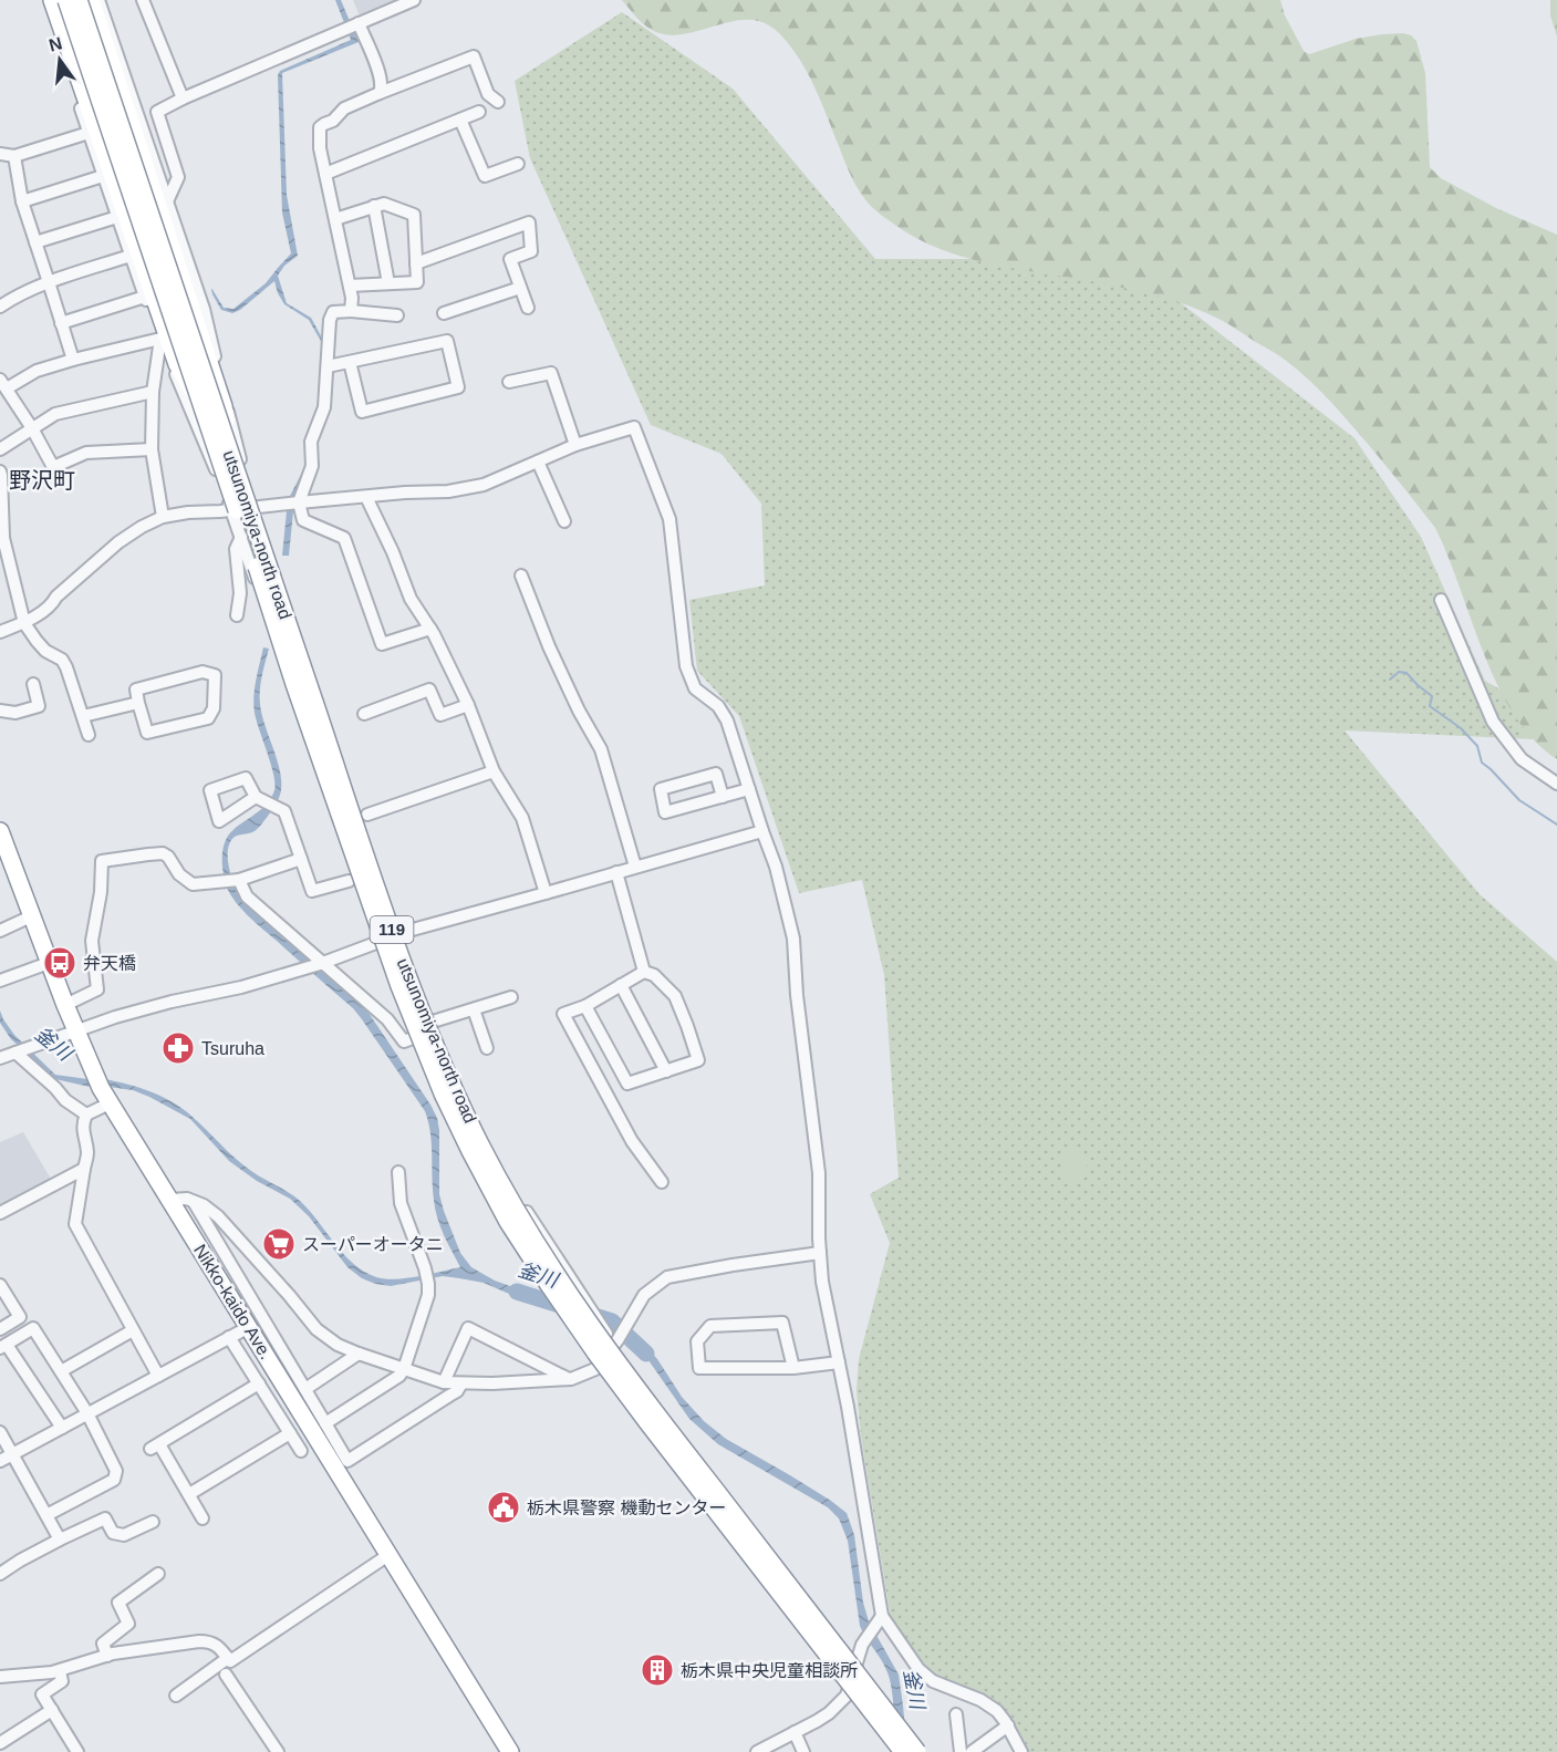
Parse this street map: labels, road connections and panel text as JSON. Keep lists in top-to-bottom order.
{
  "streets": {
    "highway": ["utsunomiya-north road", "119", "Nikko-kaido Ave."]
  },
  "districts": ["野沢町"],
  "water": ["釜川"],
  "places": {
    "bus stop": ["弁天橋"],
    "pharmacy": ["Tsuruha"],
    "supermarket": ["スーパーオータニ"],
    "public building": ["栃木県警察 機動センター"],
    "building": ["栃木県中央児童相談所"]
  },
  "north": "top"
}
